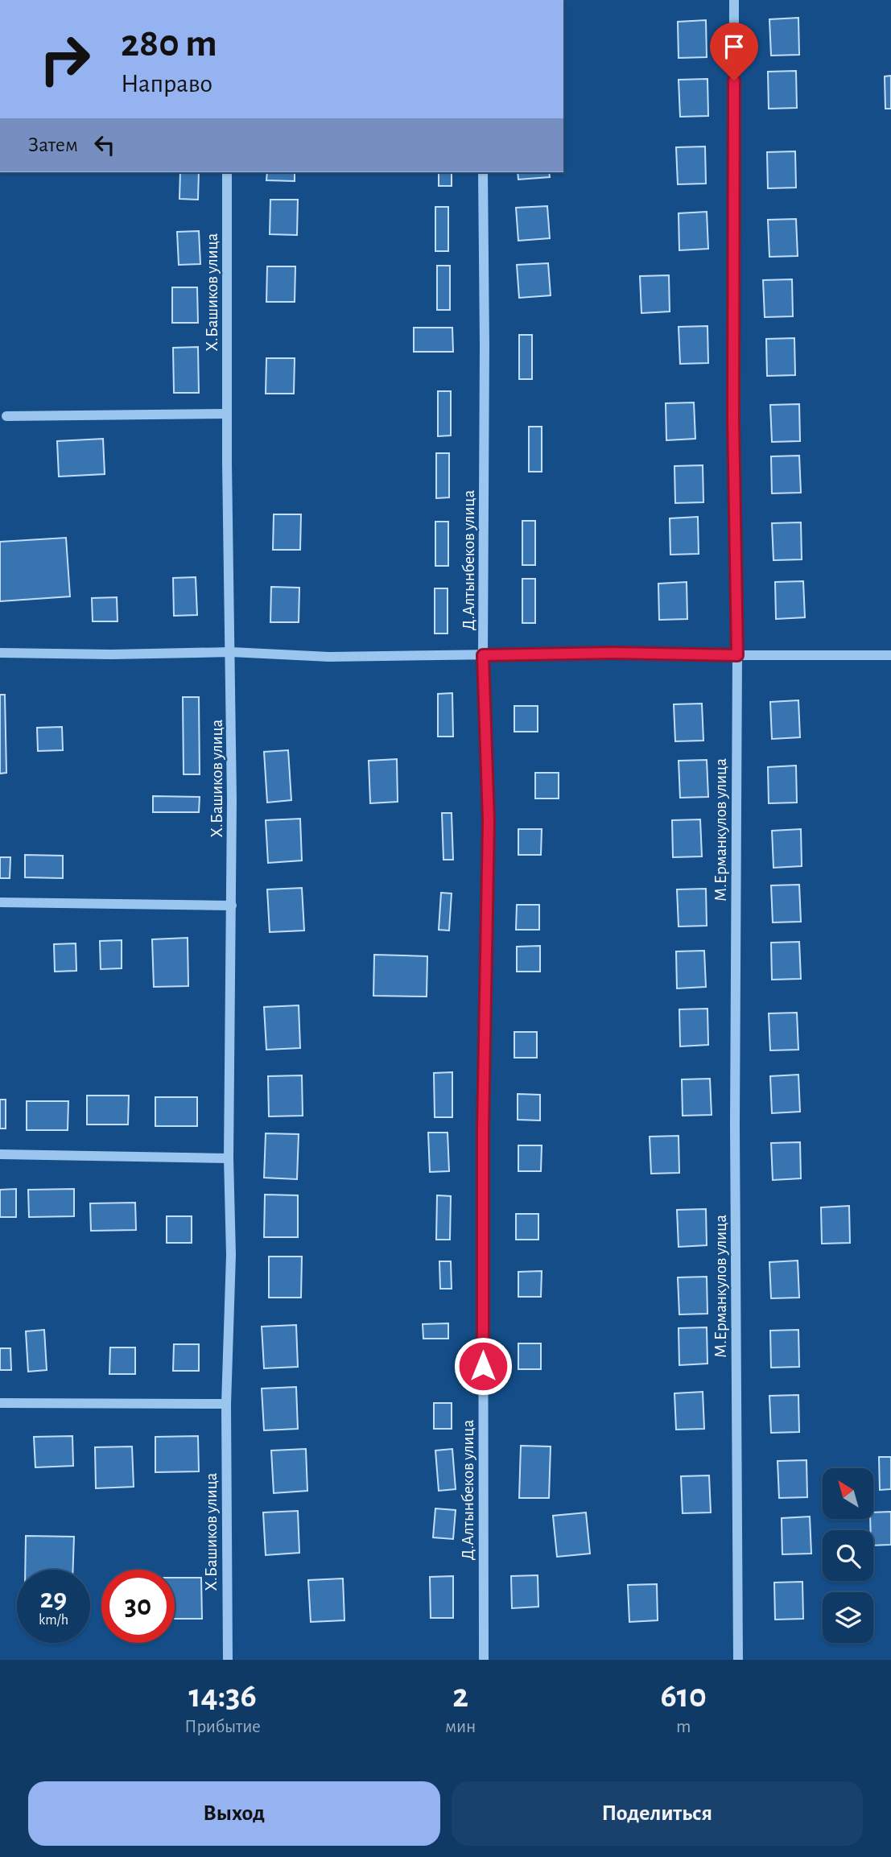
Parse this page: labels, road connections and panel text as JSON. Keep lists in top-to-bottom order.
{
  "streets": {
    "street": ["Х.Башиков улица", "Д.Алтынбеков улица", "М.Ерманкулов улица"]
  },
  "north": "top left",
  "page": {
    "turn": ["280 m", "Направо"],
    "then": "Затем",
    "speed": "29 km/h",
    "limit": "30",
    "eta": [
      "14:36",
      "Прибытие",
      "2",
      "мин",
      "610",
      "m"
    ],
    "buttons": ["Выход", "Поделиться"]
  }
}
